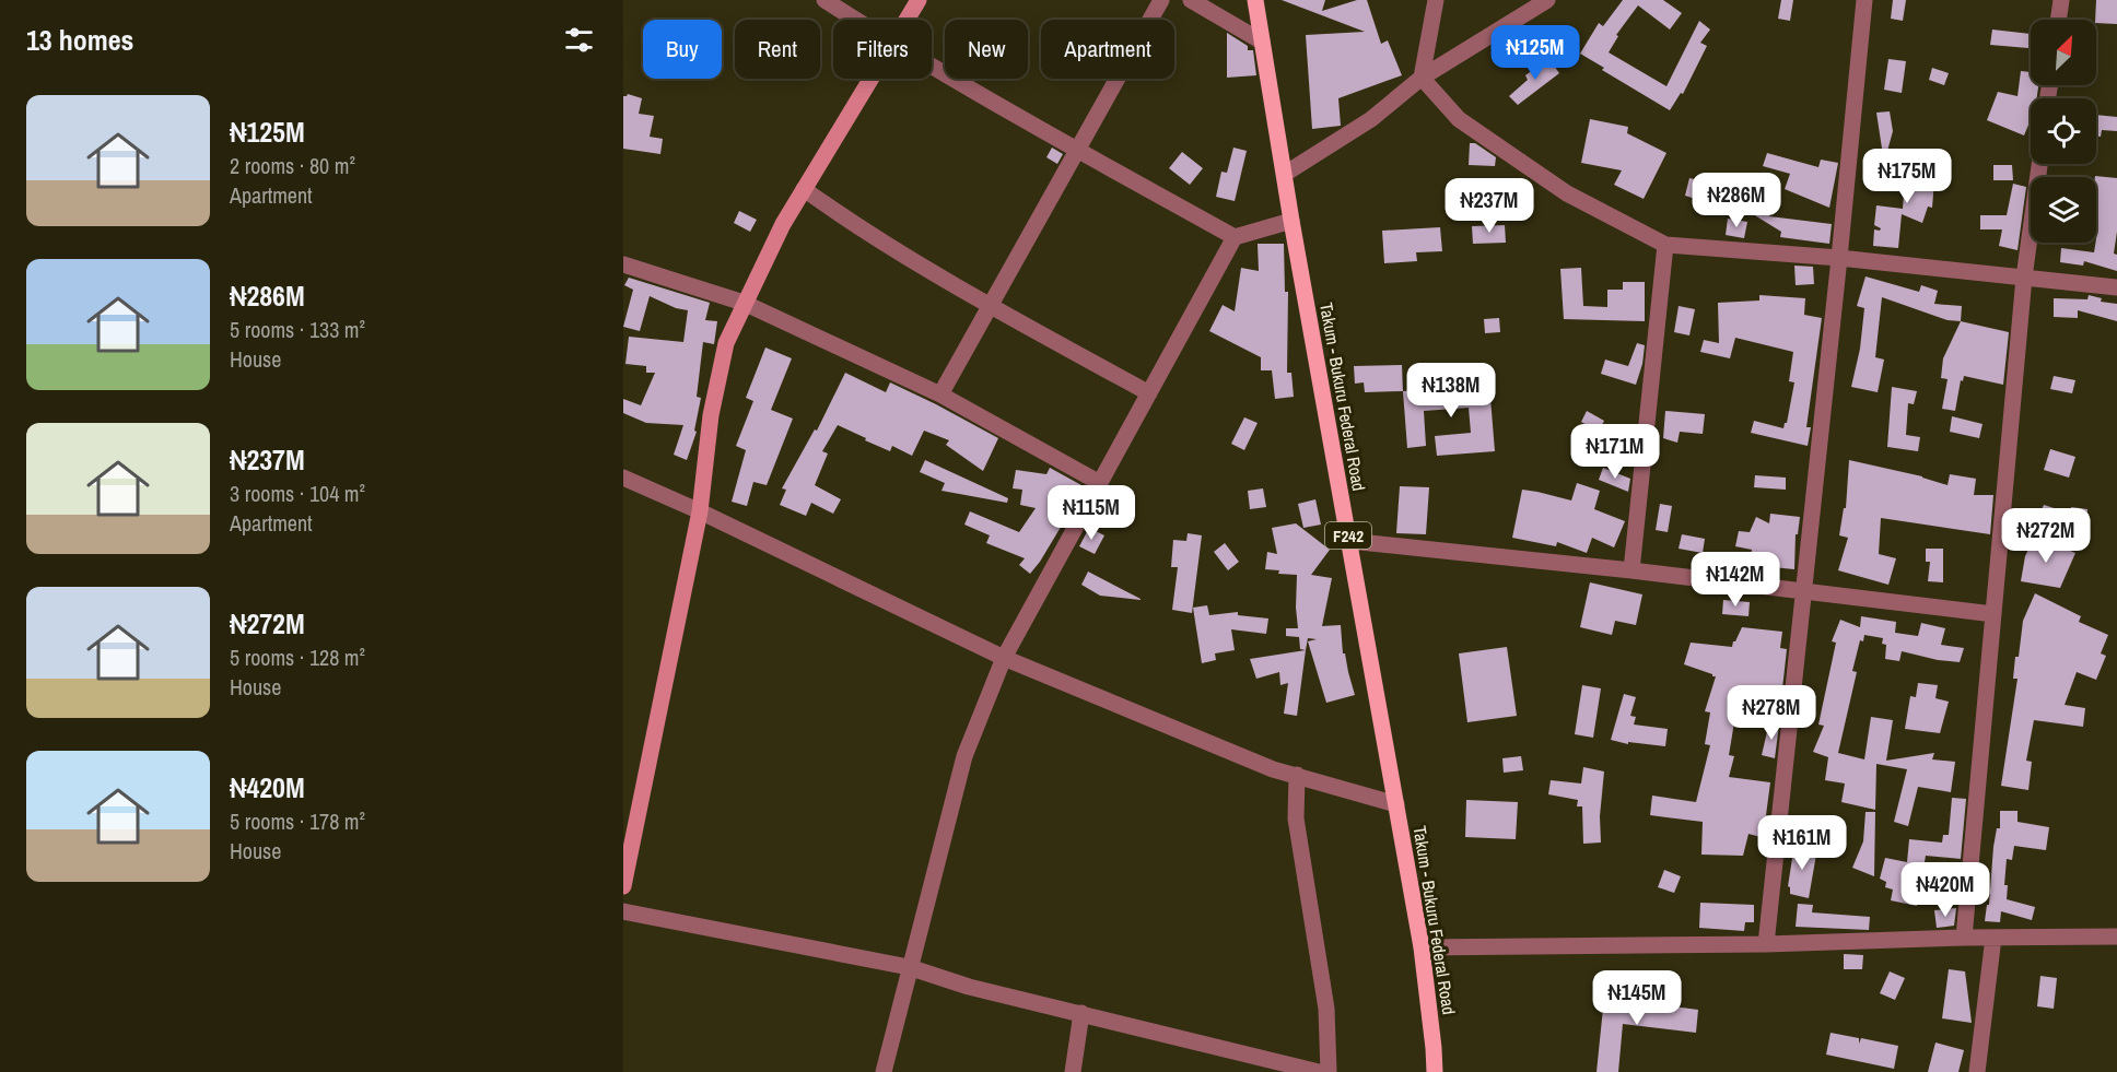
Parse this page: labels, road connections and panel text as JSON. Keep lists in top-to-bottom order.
{
  "streets": {
    "main road": ["Takum - Bukuru Federal Road", "F242"]
  },
  "north": "top right",
  "page": {
    "heading": "13 homes",
    "chip": [
      "Buy",
      "Rent",
      "Filters",
      "New",
      "Apartment"
    ],
    "price": [
      "₦125M",
      "₦175M",
      "₦286M",
      "₦237M",
      "₦138M",
      "₦171M",
      "₦115M",
      "₦272M",
      "₦142M",
      "₦278M",
      "₦161M",
      "₦420M",
      "₦145M"
    ],
    "list": [
      {
        "name": "₦125M",
        "note": "2 rooms · 80 m² · Apartment"
      },
      {
        "name": "₦286M",
        "note": "5 rooms · 133 m² · House"
      },
      {
        "name": "₦237M",
        "note": "3 rooms · 104 m² · Apartment"
      },
      {
        "name": "₦272M",
        "note": "5 rooms · 128 m² · House"
      },
      {
        "name": "₦420M",
        "note": "5 rooms · 178 m² · House"
      }
    ]
  }
}
